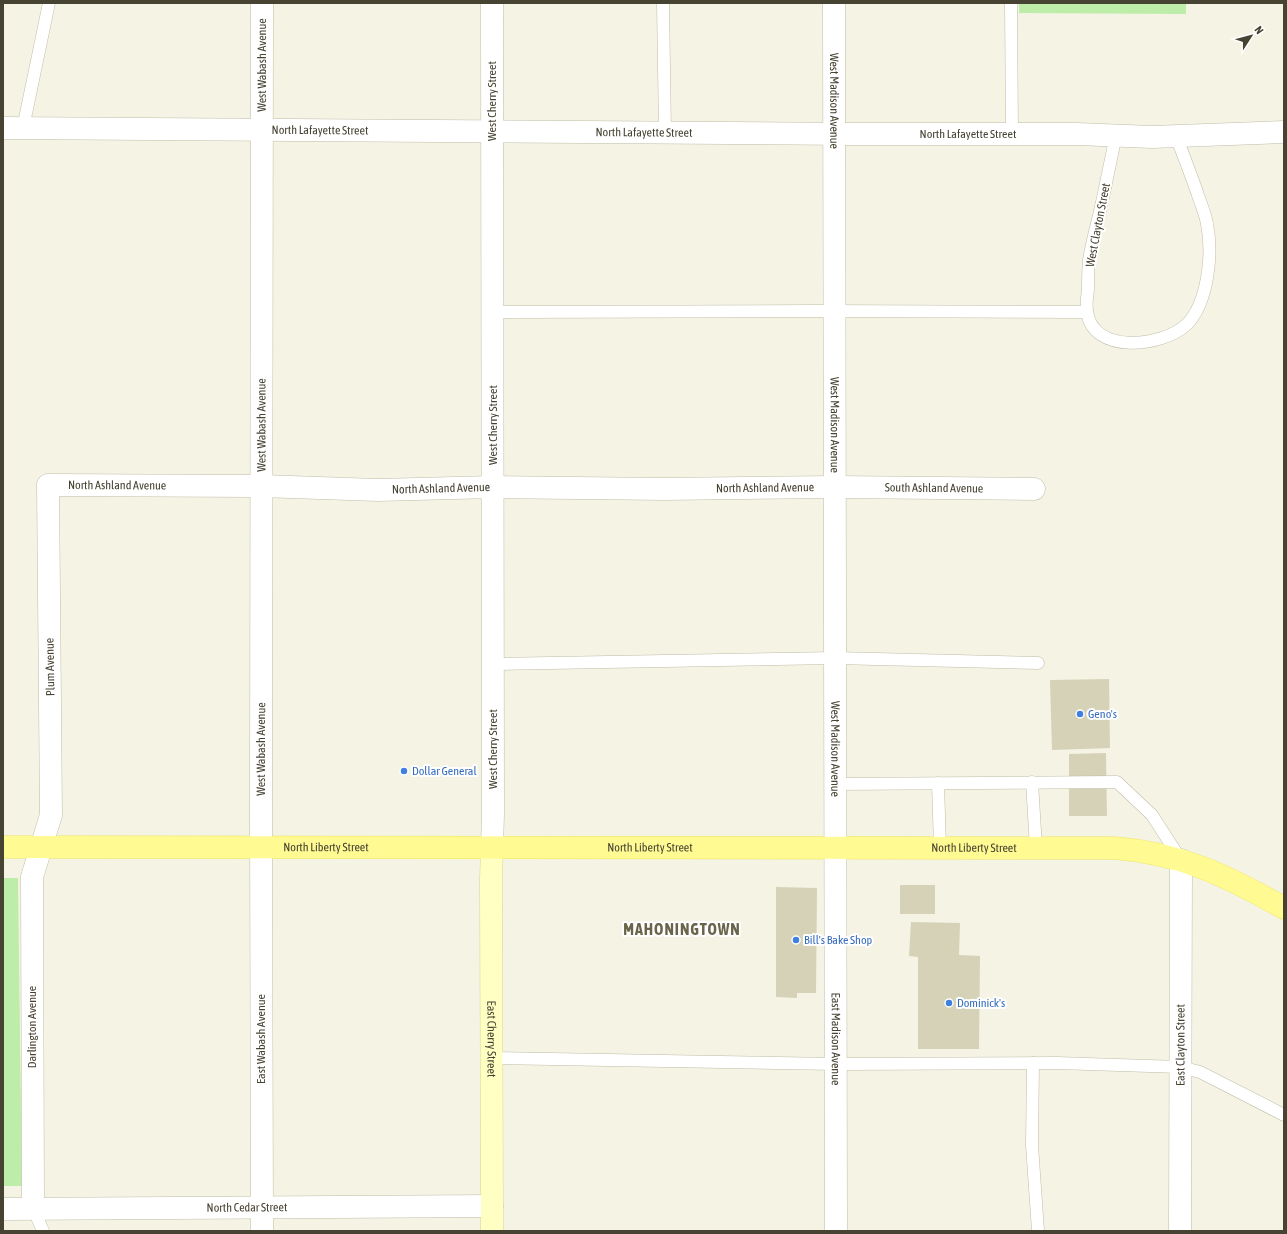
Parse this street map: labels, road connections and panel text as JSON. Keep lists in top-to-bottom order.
{
  "streets": {
    "main road": ["North Liberty Street"],
    "street": [
      "West Wabash Avenue",
      "West Cherry Street",
      "West Madison Avenue",
      "North Lafayette Street",
      "North Ashland Avenue",
      "South Ashland Avenue",
      "Plum Avenue",
      "Darlington Avenue",
      "East Wabash Avenue",
      "East Cherry Street",
      "East Madison Avenue",
      "East Clayton Street",
      "North Cedar Street"
    ],
    "lane": ["West Clayton Street"]
  },
  "crossings": [
    ["West Wabash Avenue", "North Lafayette Street"],
    ["West Wabash Avenue", "North Ashland Avenue"],
    ["West Wabash Avenue", "North Liberty Street"],
    ["West Wabash Avenue", "East Wabash Avenue"],
    ["West Cherry Street", "North Lafayette Street"],
    ["West Cherry Street", "North Ashland Avenue"],
    ["West Cherry Street", "North Liberty Street"],
    ["West Cherry Street", "East Cherry Street"],
    ["West Madison Avenue", "North Lafayette Street"],
    ["West Madison Avenue", "North Ashland Avenue"],
    ["West Madison Avenue", "South Ashland Avenue"],
    ["West Madison Avenue", "North Liberty Street"],
    ["West Madison Avenue", "East Madison Avenue"],
    ["North Lafayette Street", "West Clayton Street"],
    ["North Ashland Avenue", "South Ashland Avenue"],
    ["North Ashland Avenue", "Plum Avenue"],
    ["Plum Avenue", "North Liberty Street"],
    ["Plum Avenue", "Darlington Avenue"],
    ["North Liberty Street", "Darlington Avenue"],
    ["North Liberty Street", "East Wabash Avenue"],
    ["North Liberty Street", "East Cherry Street"],
    ["North Liberty Street", "East Madison Avenue"],
    ["North Liberty Street", "East Clayton Street"],
    ["Darlington Avenue", "North Cedar Street"],
    ["East Wabash Avenue", "North Cedar Street"],
    ["East Cherry Street", "North Cedar Street"]
  ],
  "districts": ["MAHONINGTOWN"],
  "places": [
    "Geno's",
    "Dollar General",
    "Bill's Bake Shop",
    "Dominick's"
  ],
  "north": "top right"
}
